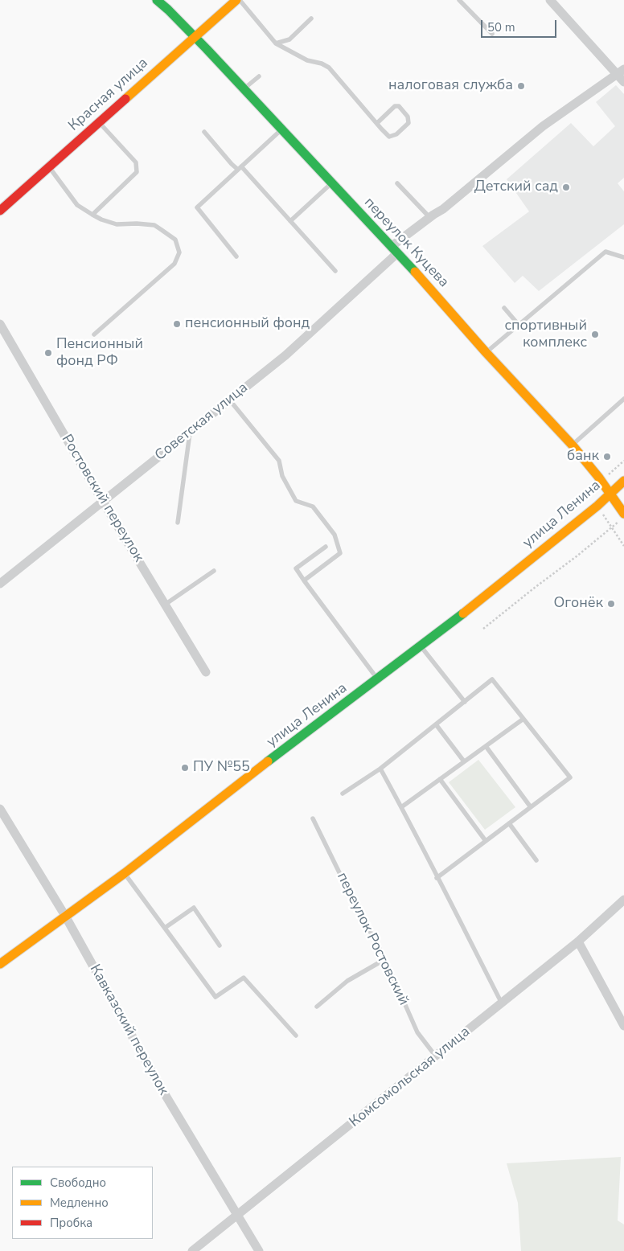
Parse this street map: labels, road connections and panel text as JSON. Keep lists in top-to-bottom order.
{
  "streets": {
    "street": [
      "Красная улица",
      "переулок Куцева",
      "Советская улица",
      "Ростовский переулок",
      "улица Ленина",
      "Кавказский переулок",
      "Комсомольская улица"
    ],
    "lane": ["переулок Ростовский"]
  },
  "crossings": [
    ["Красная улица", "переулок Куцева"],
    ["переулок Куцева", "Советская улица"],
    ["переулок Куцева", "улица Ленина"],
    ["Советская улица", "Ростовский переулок"],
    ["улица Ленина", "Кавказский переулок"],
    ["переулок Ростовский", "Комсомольская улица"],
    ["Кавказский переулок", "Комсомольская улица"]
  ],
  "places": [
    "налоговая служба",
    "Детский сад",
    "пенсионный фонд",
    "спортивный комплекс",
    "Пенсионный фонд РФ",
    "банк",
    "Огонёк",
    "ПУ №55"
  ],
  "legend": ["Свободно", "Медленно", "Пробка"],
  "scale_bar": "50 m"
}
